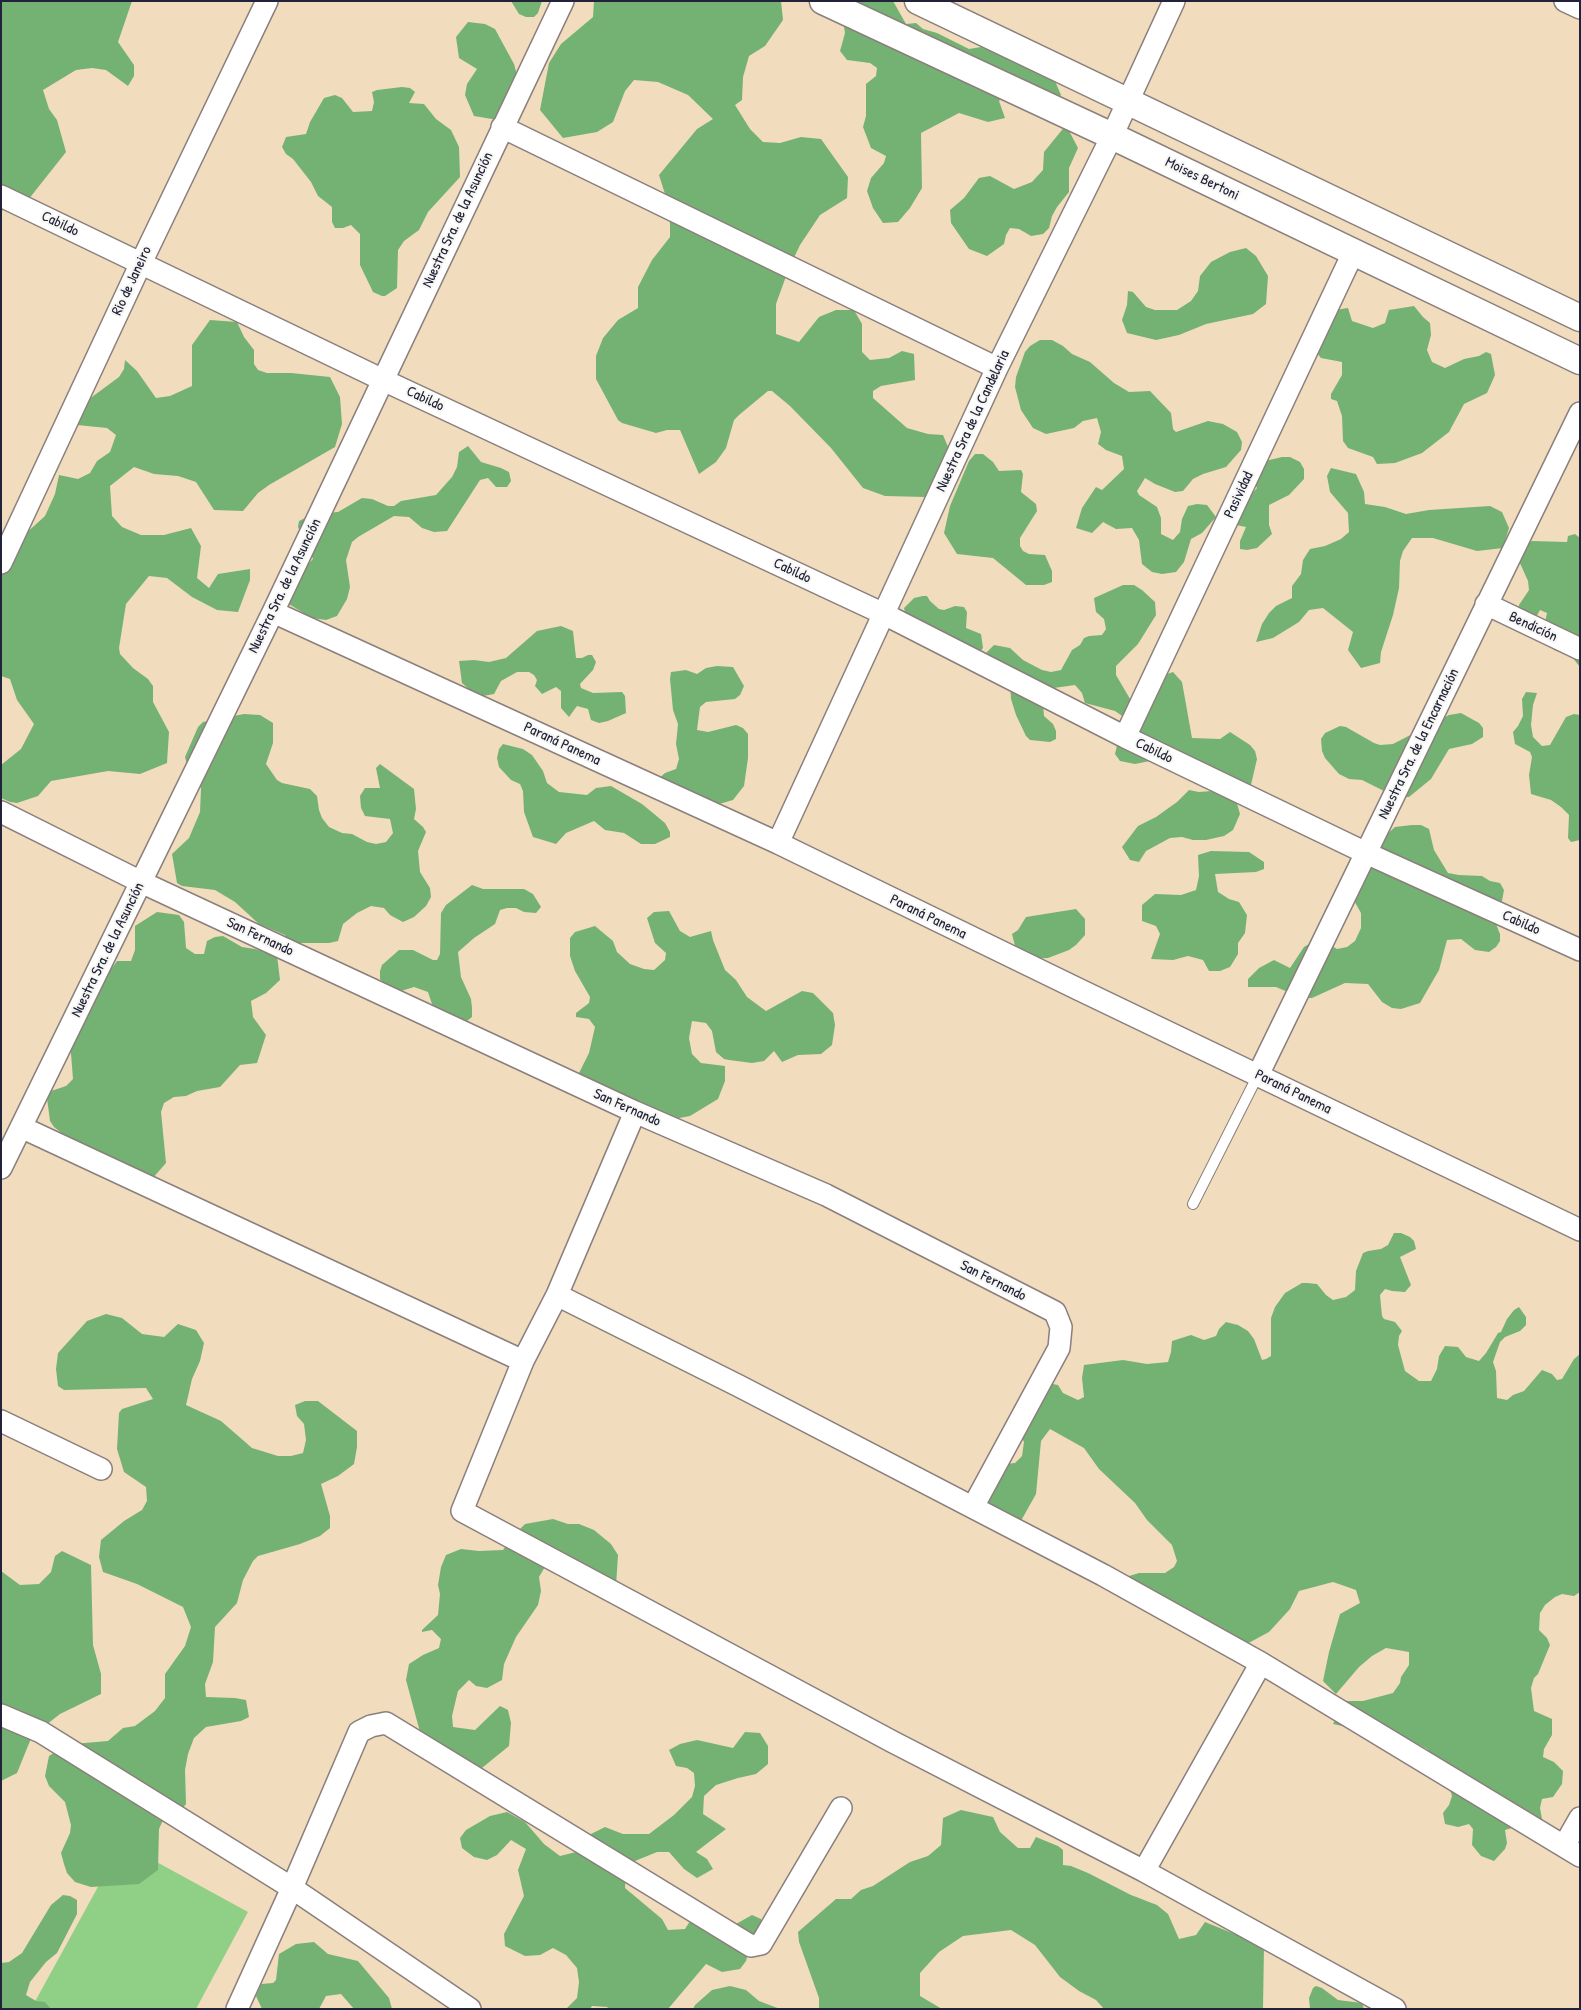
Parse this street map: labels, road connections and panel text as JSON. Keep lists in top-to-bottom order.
{
  "streets": {
    "street": [
      "Moises Bertoni",
      "Nuestra Sra. de la Asunción",
      "Cabildo",
      "Rio de Janeiro",
      "Nuestra Sra de la Candelaria",
      "Pasividad",
      "Bendición",
      "Paraná Panema",
      "Nuestra Sra. de la Encarnación",
      "San Fernando"
    ]
  },
  "crossings": [
    ["Moises Bertoni", "Nuestra Sra de la Candelaria"],
    ["Moises Bertoni", "Pasividad"],
    ["Nuestra Sra. de la Asunción", "Cabildo"],
    ["Nuestra Sra. de la Asunción", "Paraná Panema"],
    ["Nuestra Sra. de la Asunción", "San Fernando"],
    ["Cabildo", "Rio de Janeiro"],
    ["Cabildo", "Nuestra Sra de la Candelaria"],
    ["Cabildo", "Pasividad"],
    ["Cabildo", "Nuestra Sra. de la Encarnación"],
    ["Nuestra Sra de la Candelaria", "Paraná Panema"],
    ["Bendición", "Nuestra Sra. de la Encarnación"],
    ["Paraná Panema", "Nuestra Sra. de la Encarnación"]
  ]
}
